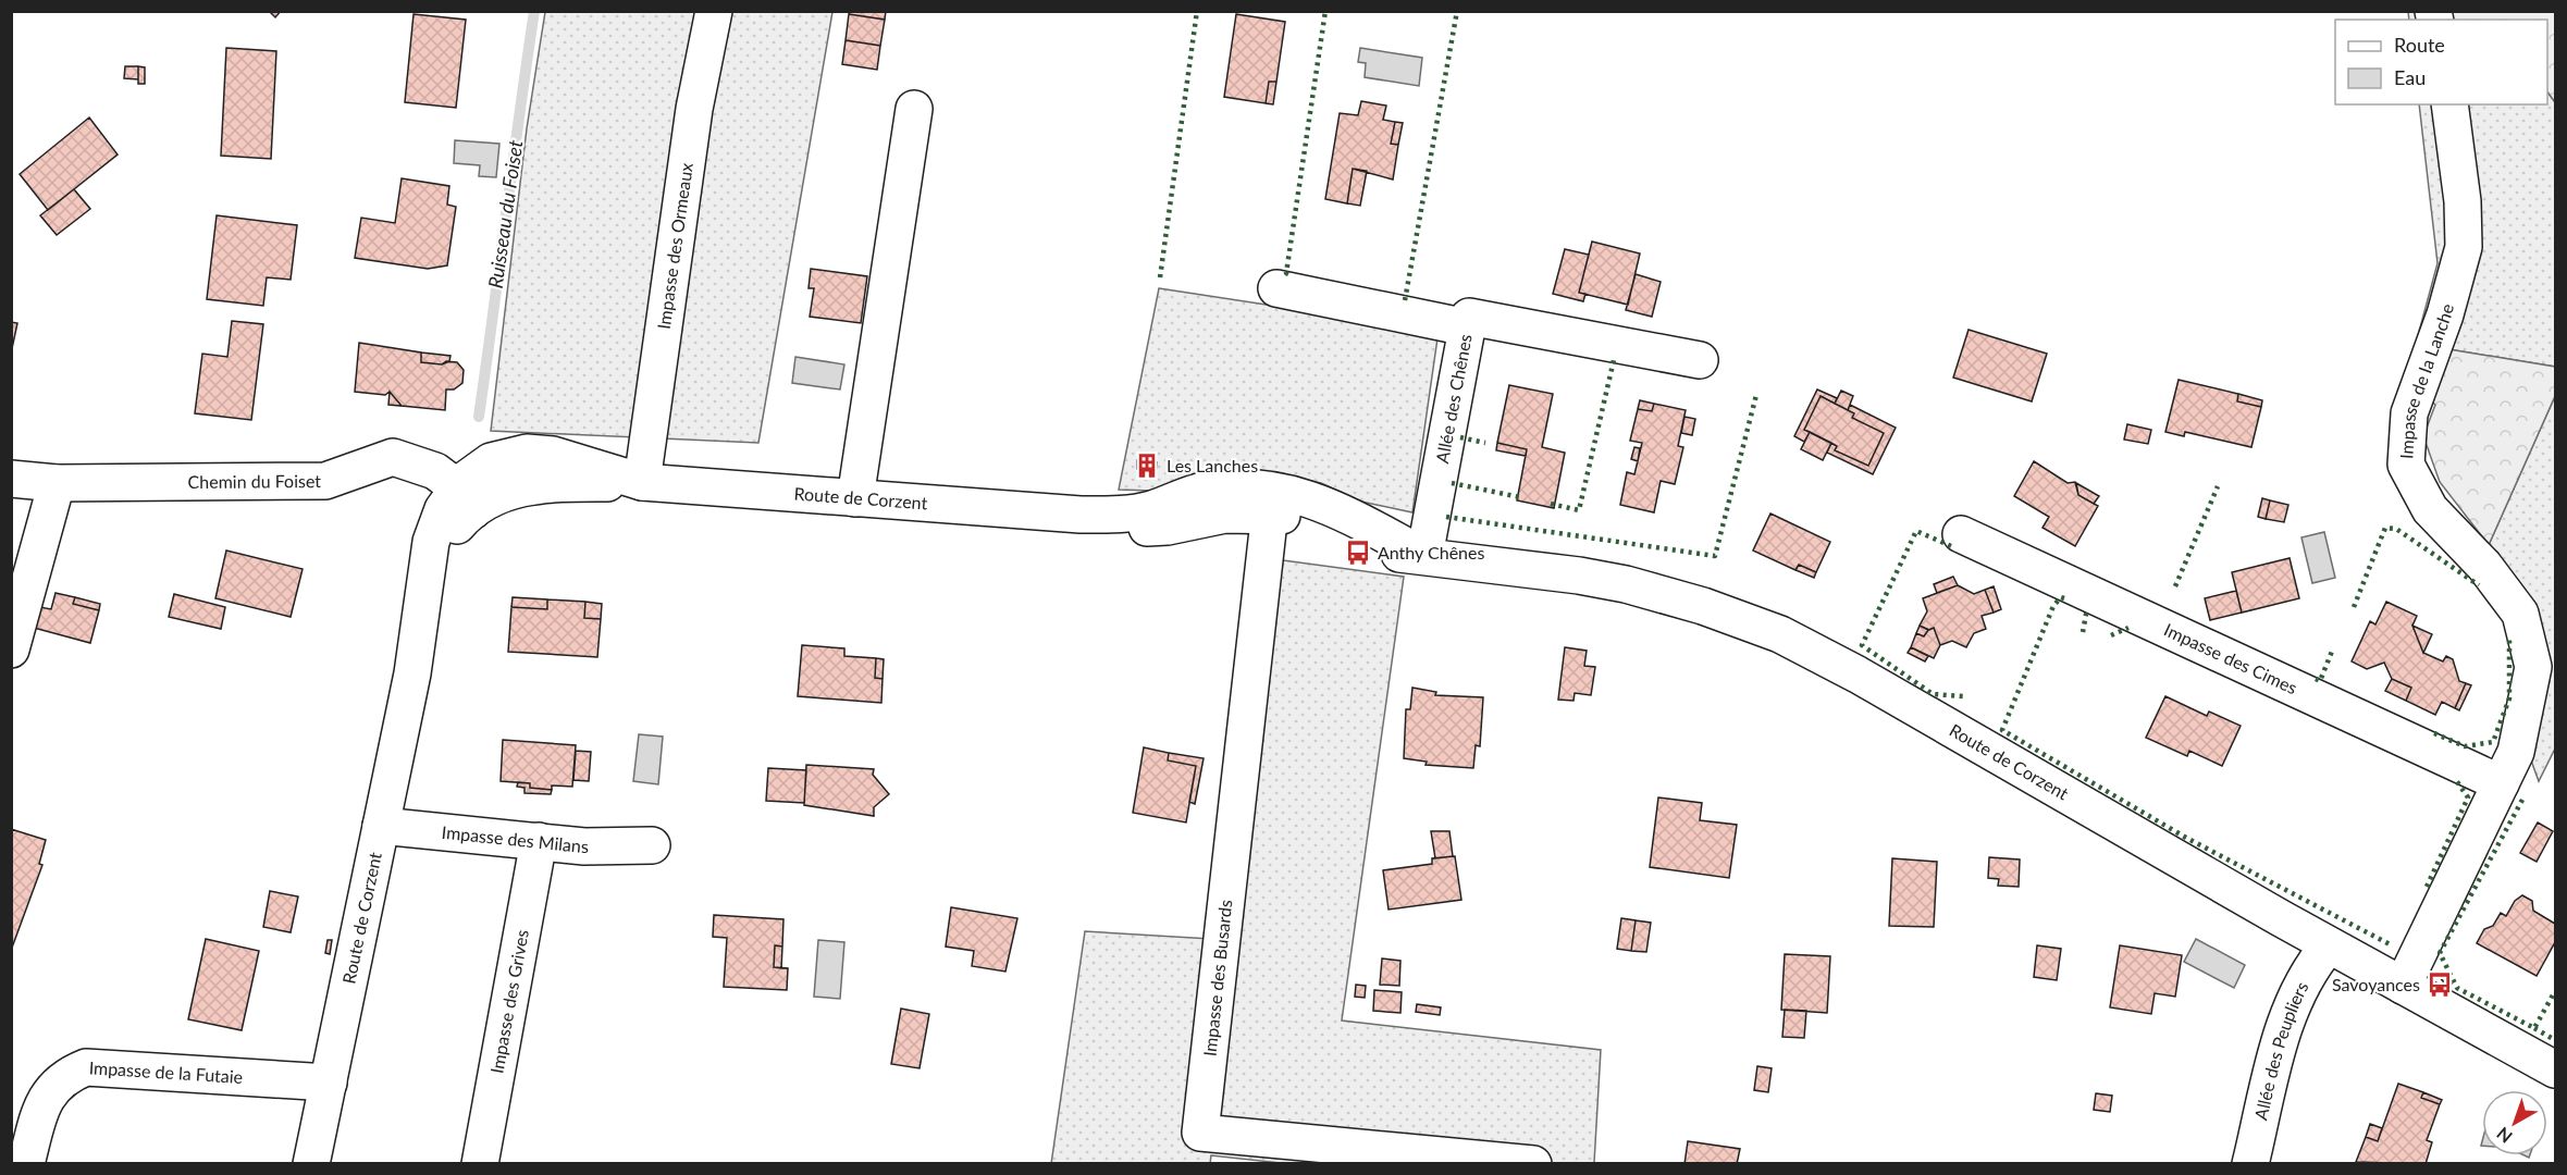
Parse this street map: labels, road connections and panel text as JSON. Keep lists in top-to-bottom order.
{
  "streets": {
    "street": [
      "Impasse des Ormeaux",
      "Impasse de la Lanche",
      "Allée des Chênes",
      "Chemin du Foiset",
      "Route de Corzent",
      "Impasse des Cimes",
      "Impasse des Milans",
      "Impasse des Busards",
      "Impasse des Grives",
      "Allée des Peupliers",
      "Impasse de la Futaie"
    ]
  },
  "crossings": [
    ["Impasse des Ormeaux", "Route de Corzent"],
    ["Impasse de la Lanche", "Route de Corzent"],
    ["Impasse de la Lanche", "Impasse des Cimes"],
    ["Allée des Chênes", "Route de Corzent"],
    ["Chemin du Foiset", "Route de Corzent"],
    ["Route de Corzent", "Impasse des Milans"],
    ["Route de Corzent", "Impasse des Busards"],
    ["Route de Corzent", "Allée des Peupliers"],
    ["Route de Corzent", "Impasse de la Futaie"],
    ["Impasse des Milans", "Impasse des Grives"]
  ],
  "water": ["Ruisseau du Foiset"],
  "places": {
    "building": ["Les Lanches"],
    "bus stop": ["Anthy Chênes", "Savoyances"]
  },
  "legend": ["Route", "Eau"],
  "north": "bottom left"
}
